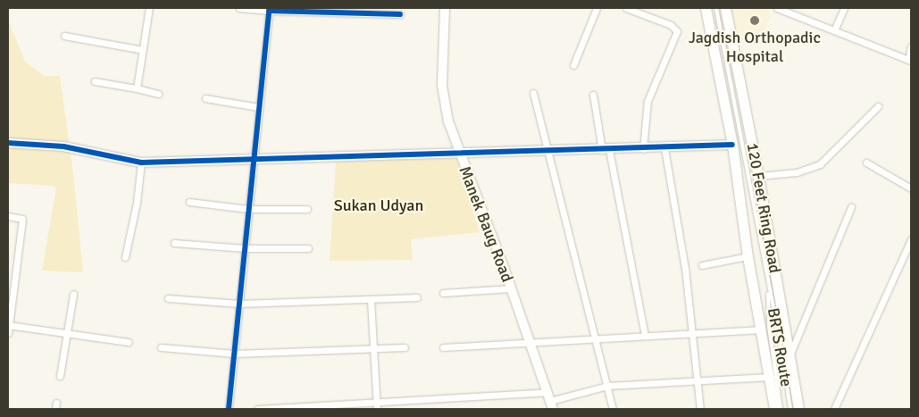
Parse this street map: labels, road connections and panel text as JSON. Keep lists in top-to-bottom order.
{
  "streets": {
    "main road": ["120 Feet Ring Road"],
    "street": ["Manek Baug Road"],
    "lane": ["BRTS Route"]
  },
  "parks": ["Sukan Udyan"],
  "places": ["Jagdish Orthopadic Hospital"]
}
